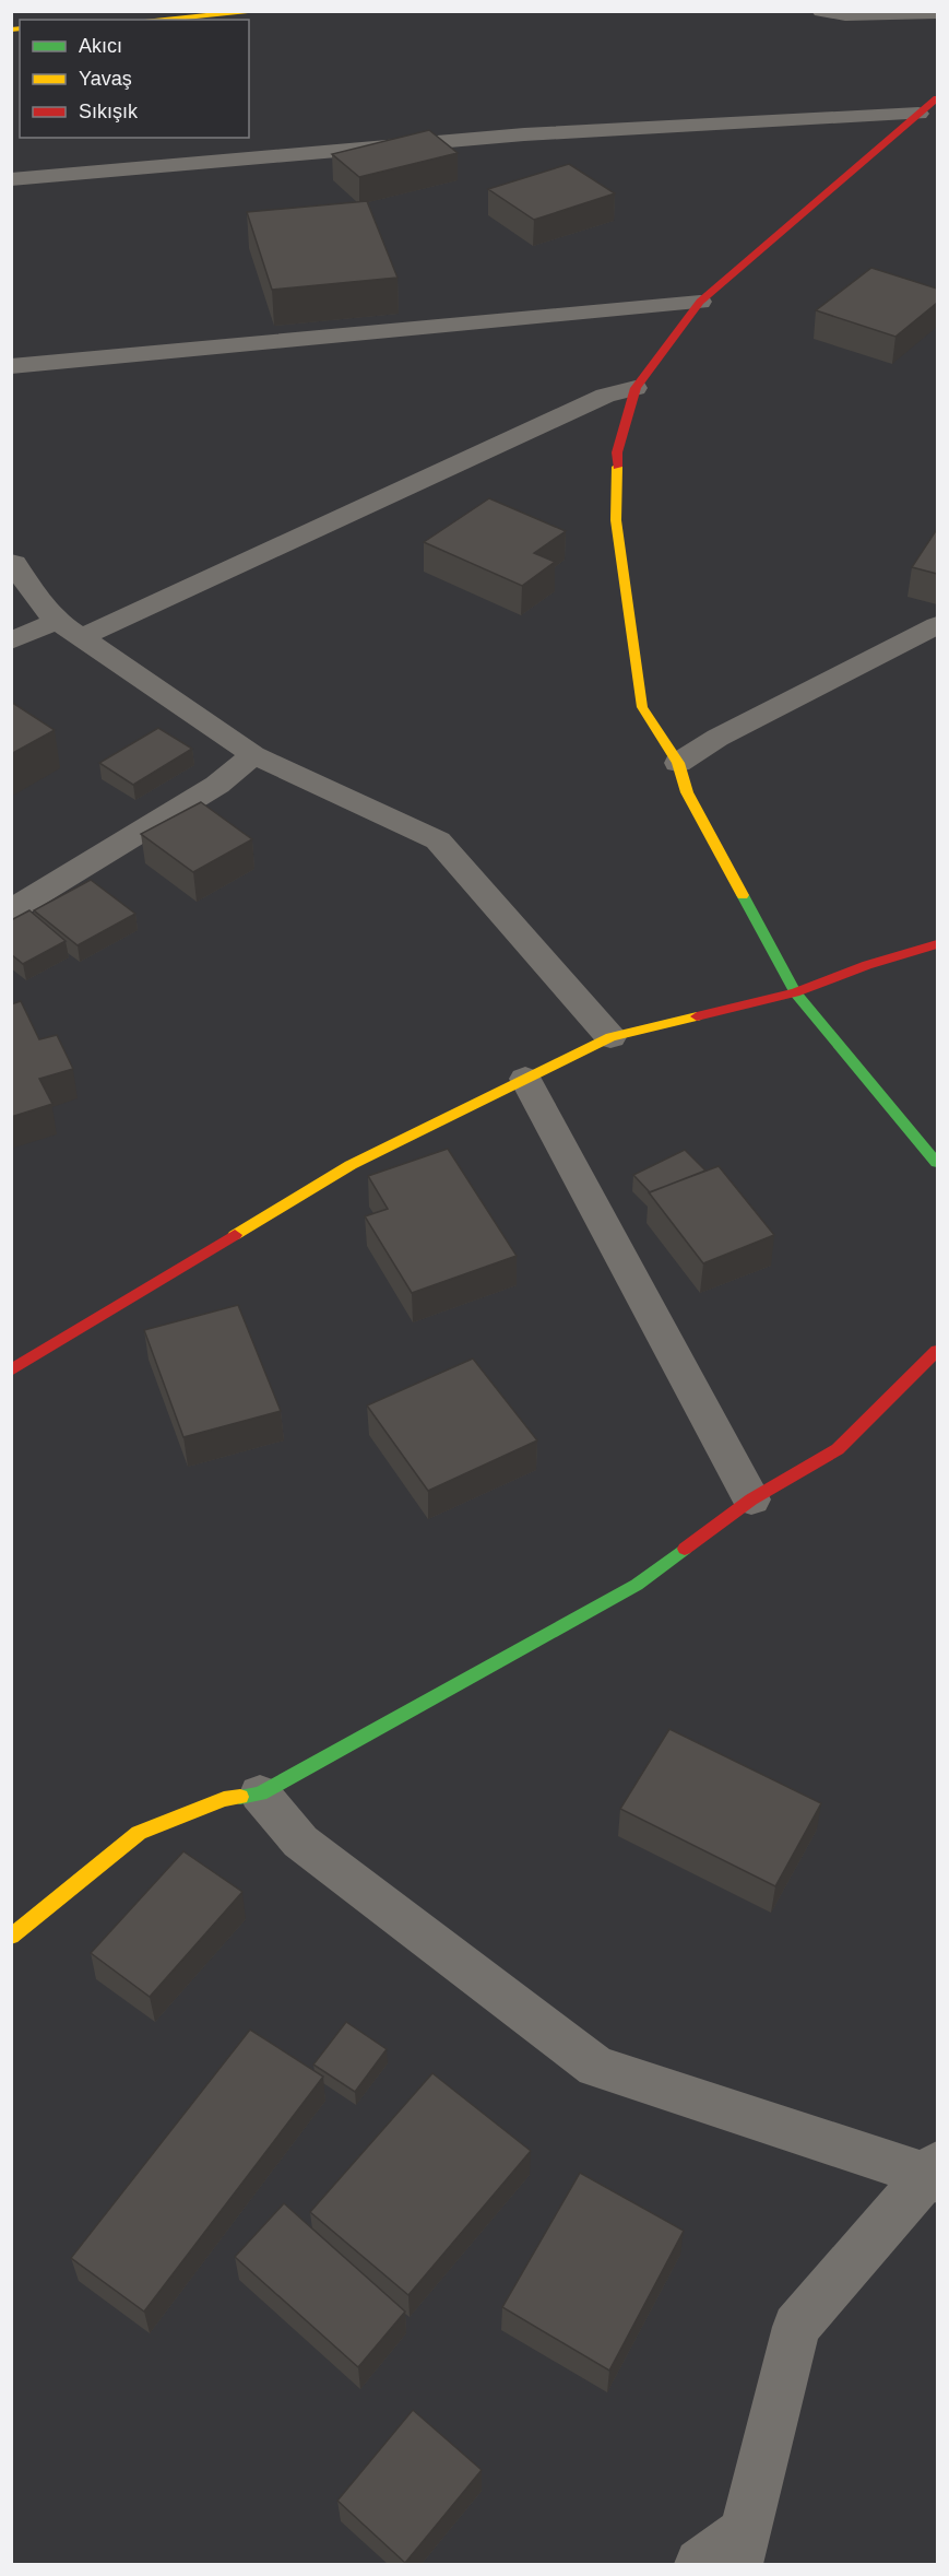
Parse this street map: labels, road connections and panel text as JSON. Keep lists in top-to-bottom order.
{
  "legend": ["Akıcı", "Yavaş", "Sıkışık"]
}
